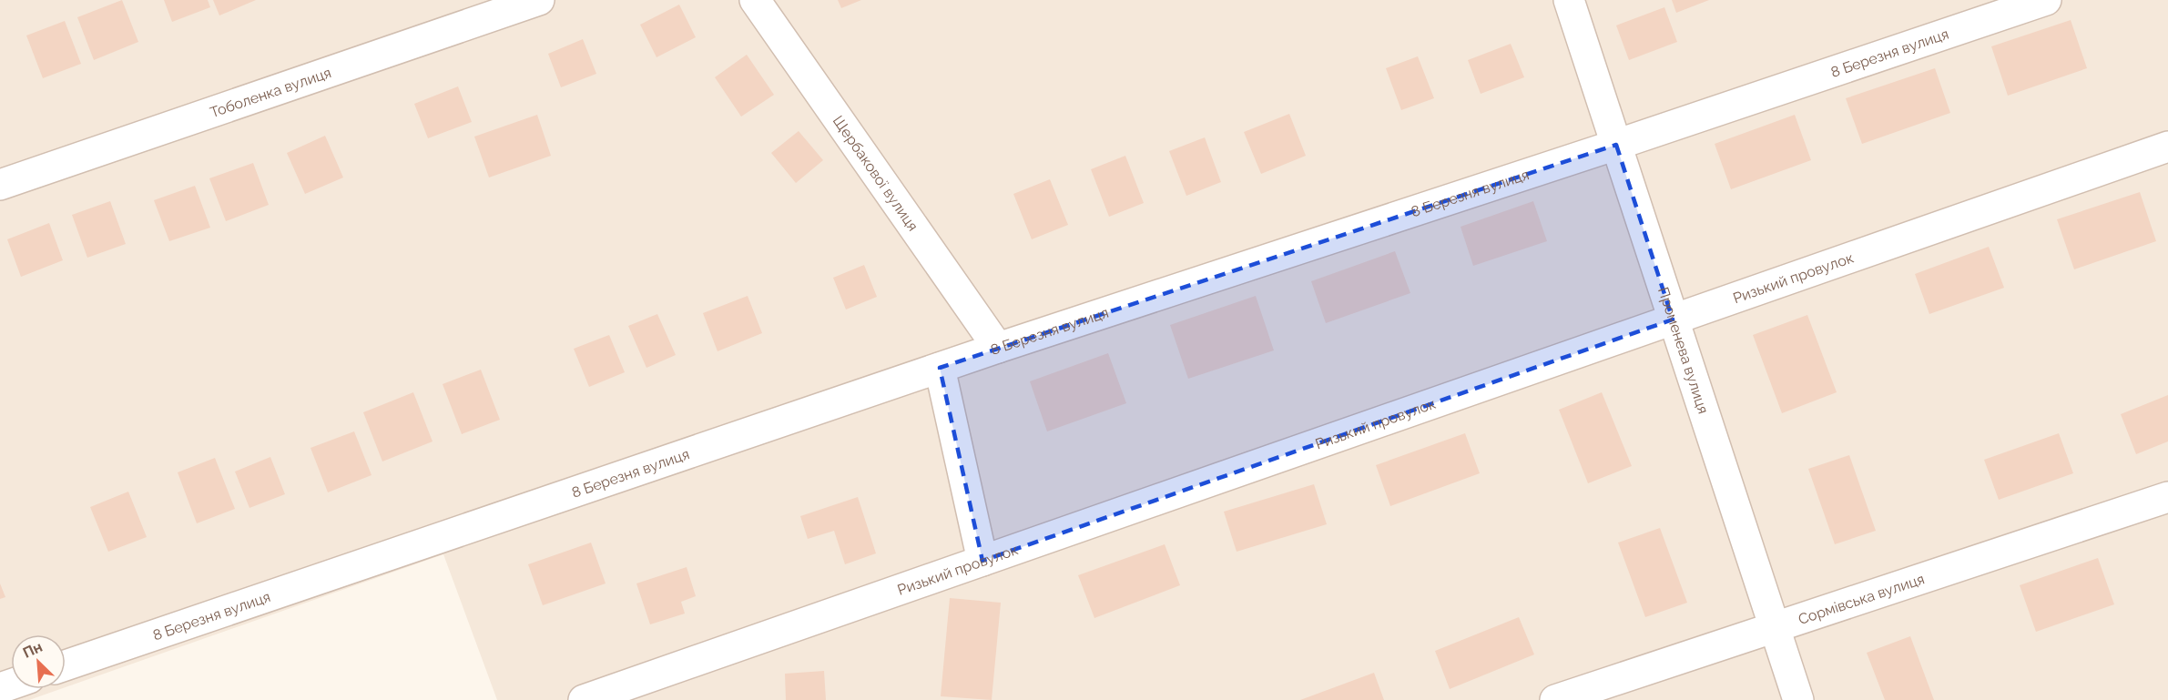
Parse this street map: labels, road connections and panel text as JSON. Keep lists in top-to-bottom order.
{
  "streets": {
    "street": [
      "8 Березня вулиця",
      "Тоболенка вулиця",
      "Щербакової вулиця",
      "Ризький провулок",
      "Променева вулиця",
      "Сормівська вулиця"
    ]
  },
  "crossings": [
    ["8 Березня вулиця", "Щербакової вулиця"],
    ["8 Березня вулиця", "Променева вулиця"],
    ["Ризький провулок", "Променева вулиця"],
    ["Променева вулиця", "Сормівська вулиця"]
  ],
  "north": "top left"
}
